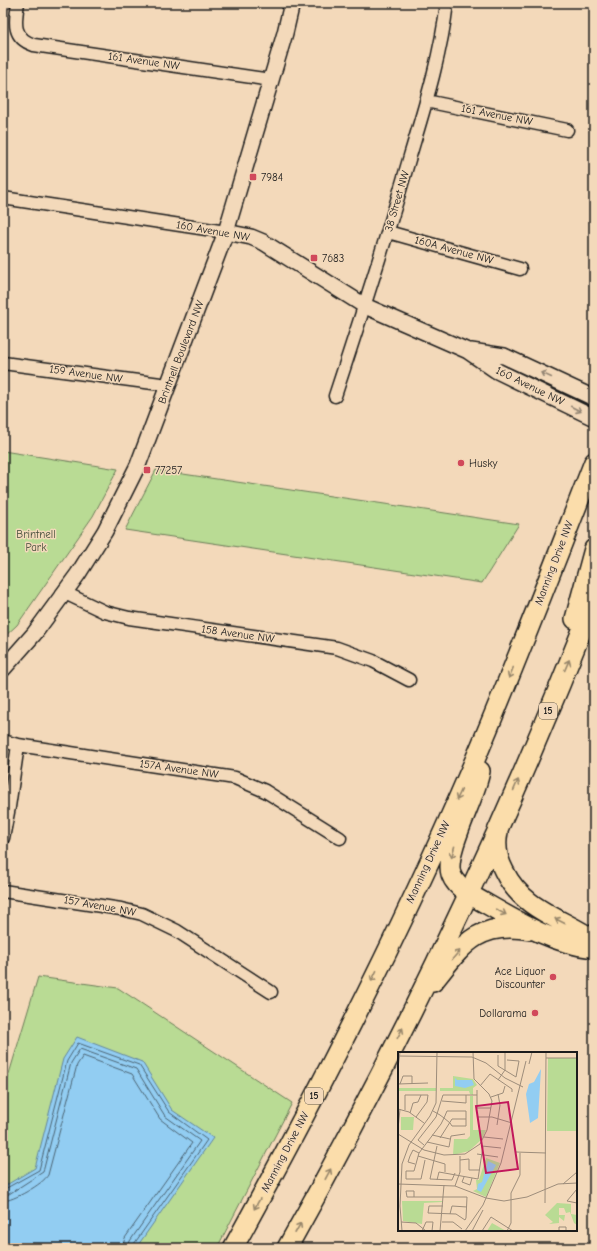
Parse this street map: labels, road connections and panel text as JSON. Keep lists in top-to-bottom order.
{
  "streets": {
    "main road": ["Manning Drive NW", "15"],
    "street": [
      "161 Avenue NW",
      "38 Street NW",
      "160 Avenue NW",
      "160A Avenue NW",
      "Brintnell Boulevard NW",
      "159 Avenue NW",
      "158 Avenue NW",
      "157A Avenue NW",
      "157 Avenue NW"
    ]
  },
  "crossings": [
    ["161 Avenue NW", "38 Street NW"],
    ["161 Avenue NW", "Brintnell Boulevard NW"],
    ["38 Street NW", "160 Avenue NW"],
    ["38 Street NW", "160A Avenue NW"],
    ["160 Avenue NW", "Brintnell Boulevard NW"],
    ["Brintnell Boulevard NW", "159 Avenue NW"],
    ["Brintnell Boulevard NW", "158 Avenue NW"]
  ],
  "parks": ["Brintnell Park"],
  "places": {
    "transit": ["7984", "7683", "77257"],
    "other": ["Husky", "Ace Liquor Discounter", "Dollarama"]
  }
}
